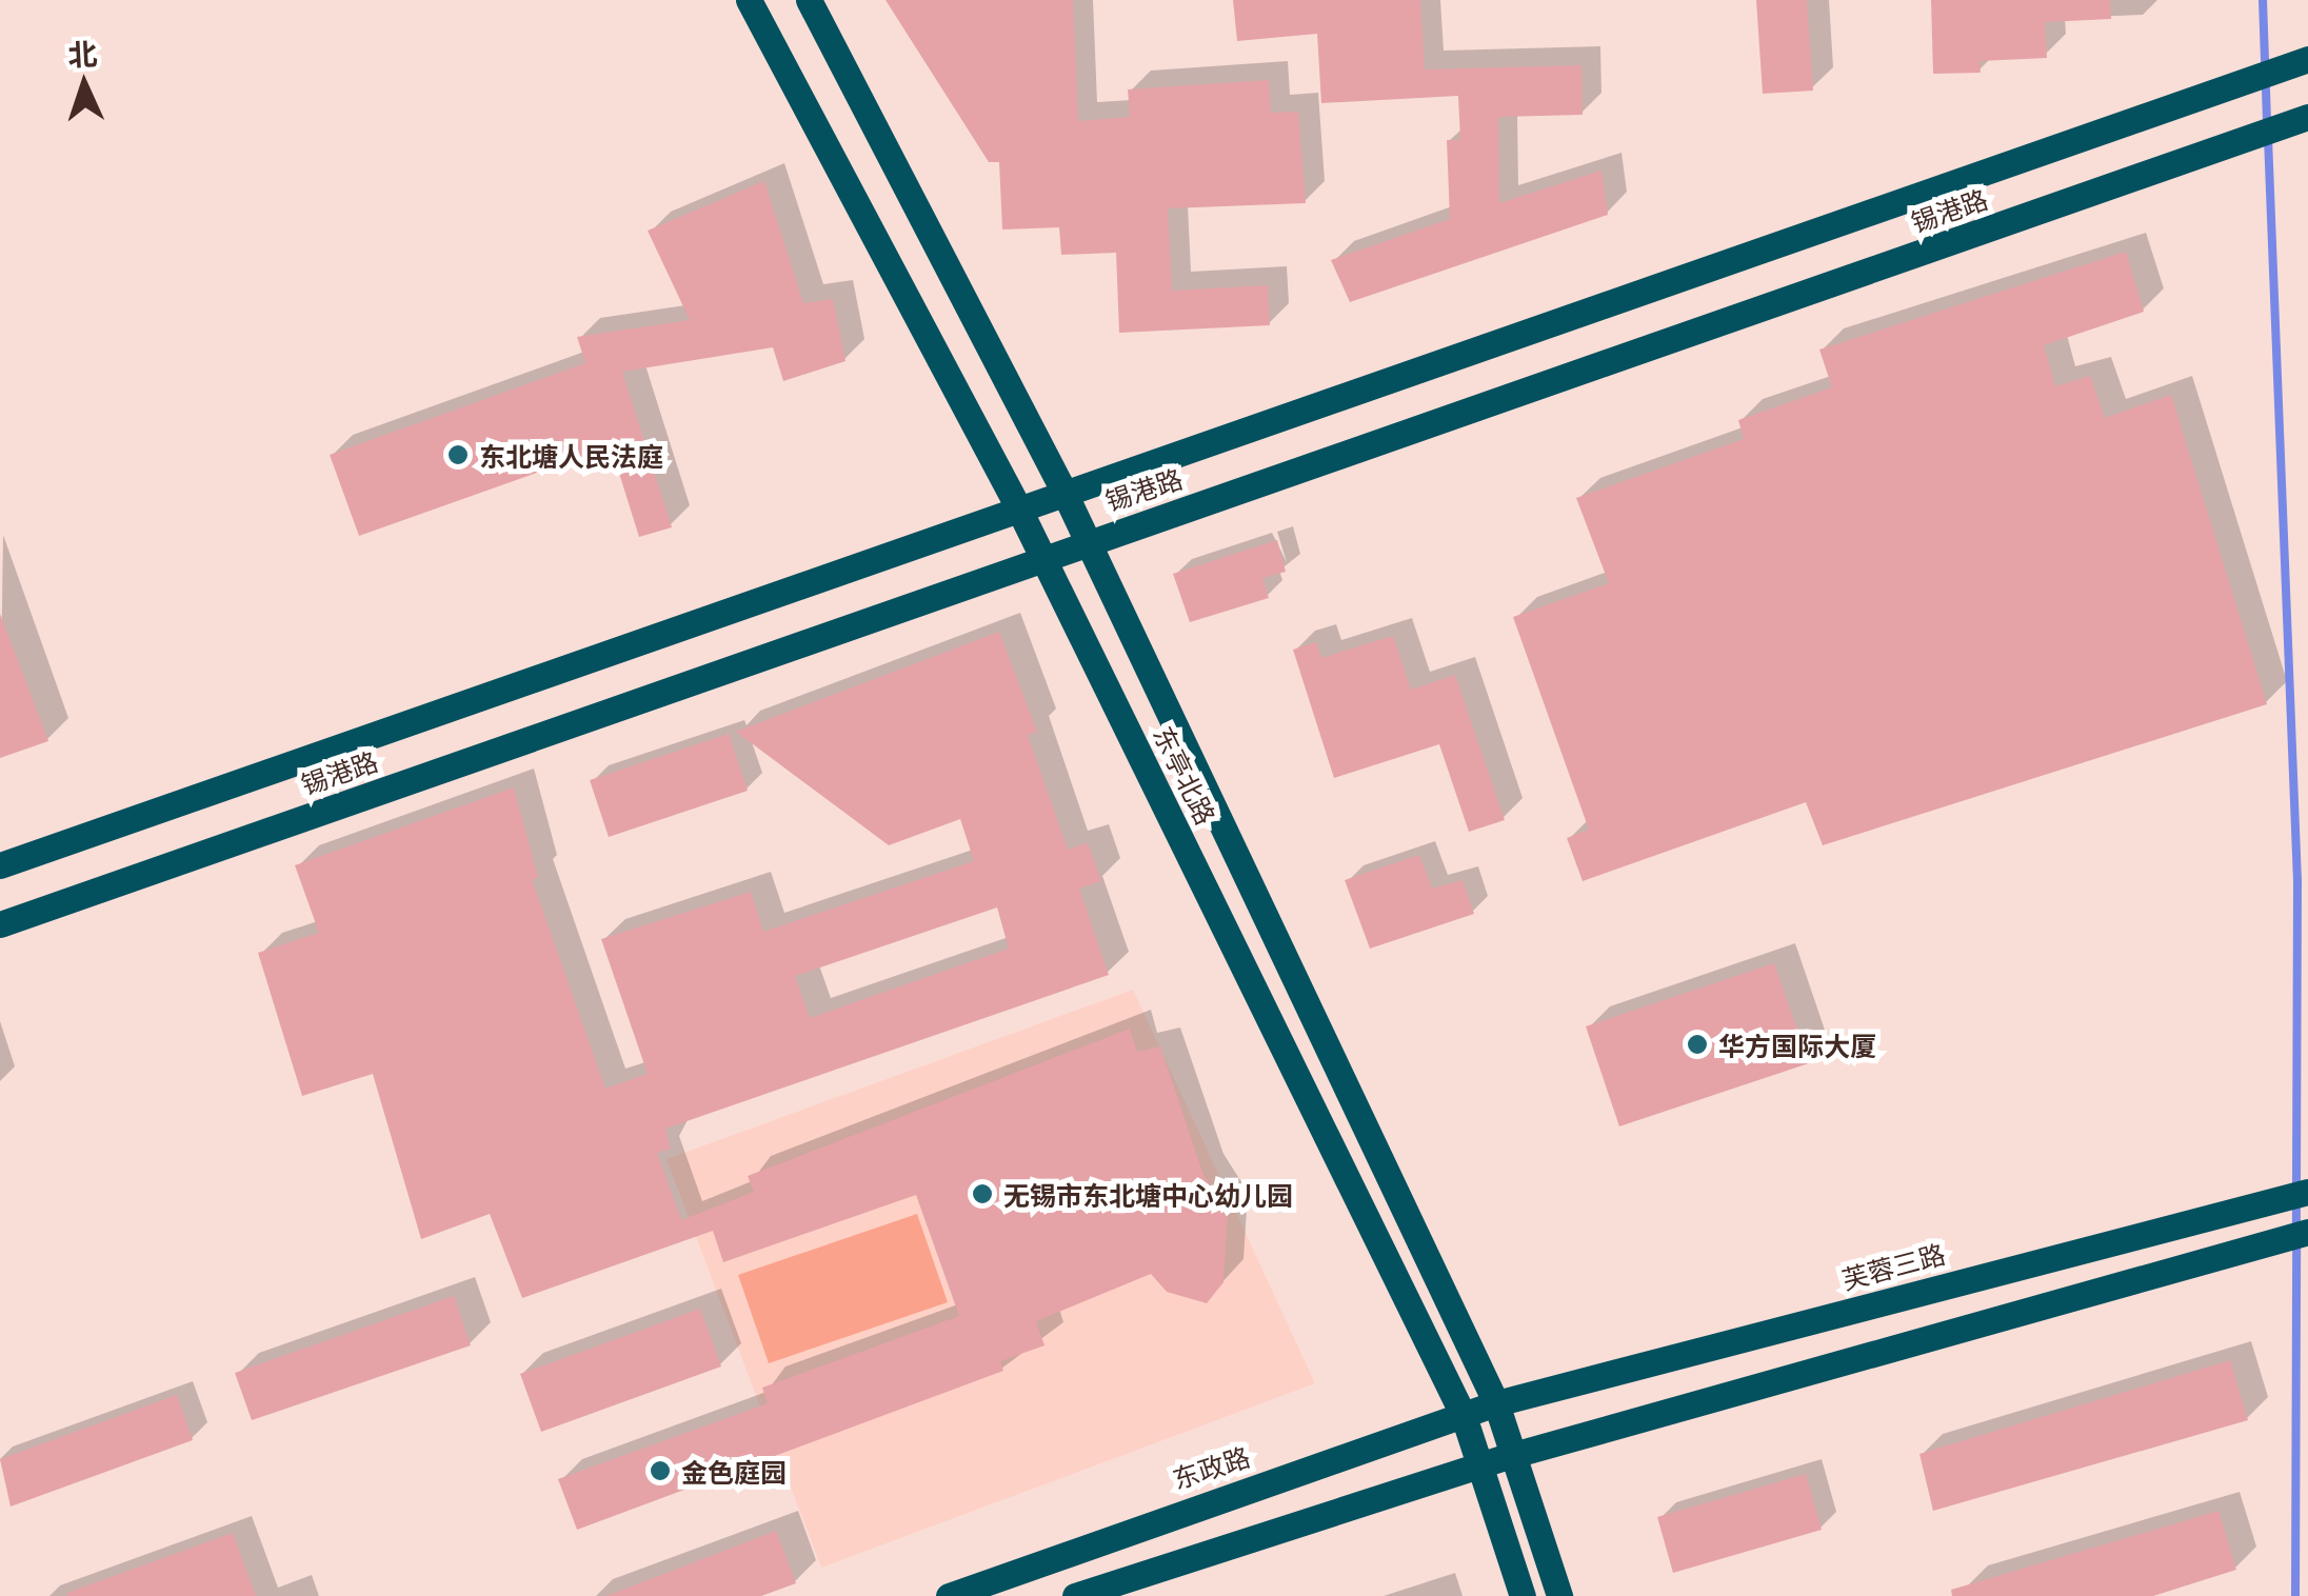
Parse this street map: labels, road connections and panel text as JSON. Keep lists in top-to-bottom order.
{
  "streets": {
    "main road": [
      "锡港路",
      "东亭北路",
      "芙蓉三路",
      "东政路"
    ]
  },
  "crossings": [
    ["锡港路", "东亭北路"],
    ["东亭北路", "芙蓉三路"],
    ["东亭北路", "东政路"],
    ["芙蓉三路", "东政路"]
  ],
  "places": [
    "东北塘人民法庭",
    "华方国际大厦",
    "无锡市东北塘中心幼儿园",
    "金色庭园"
  ],
  "north": "top"
}
